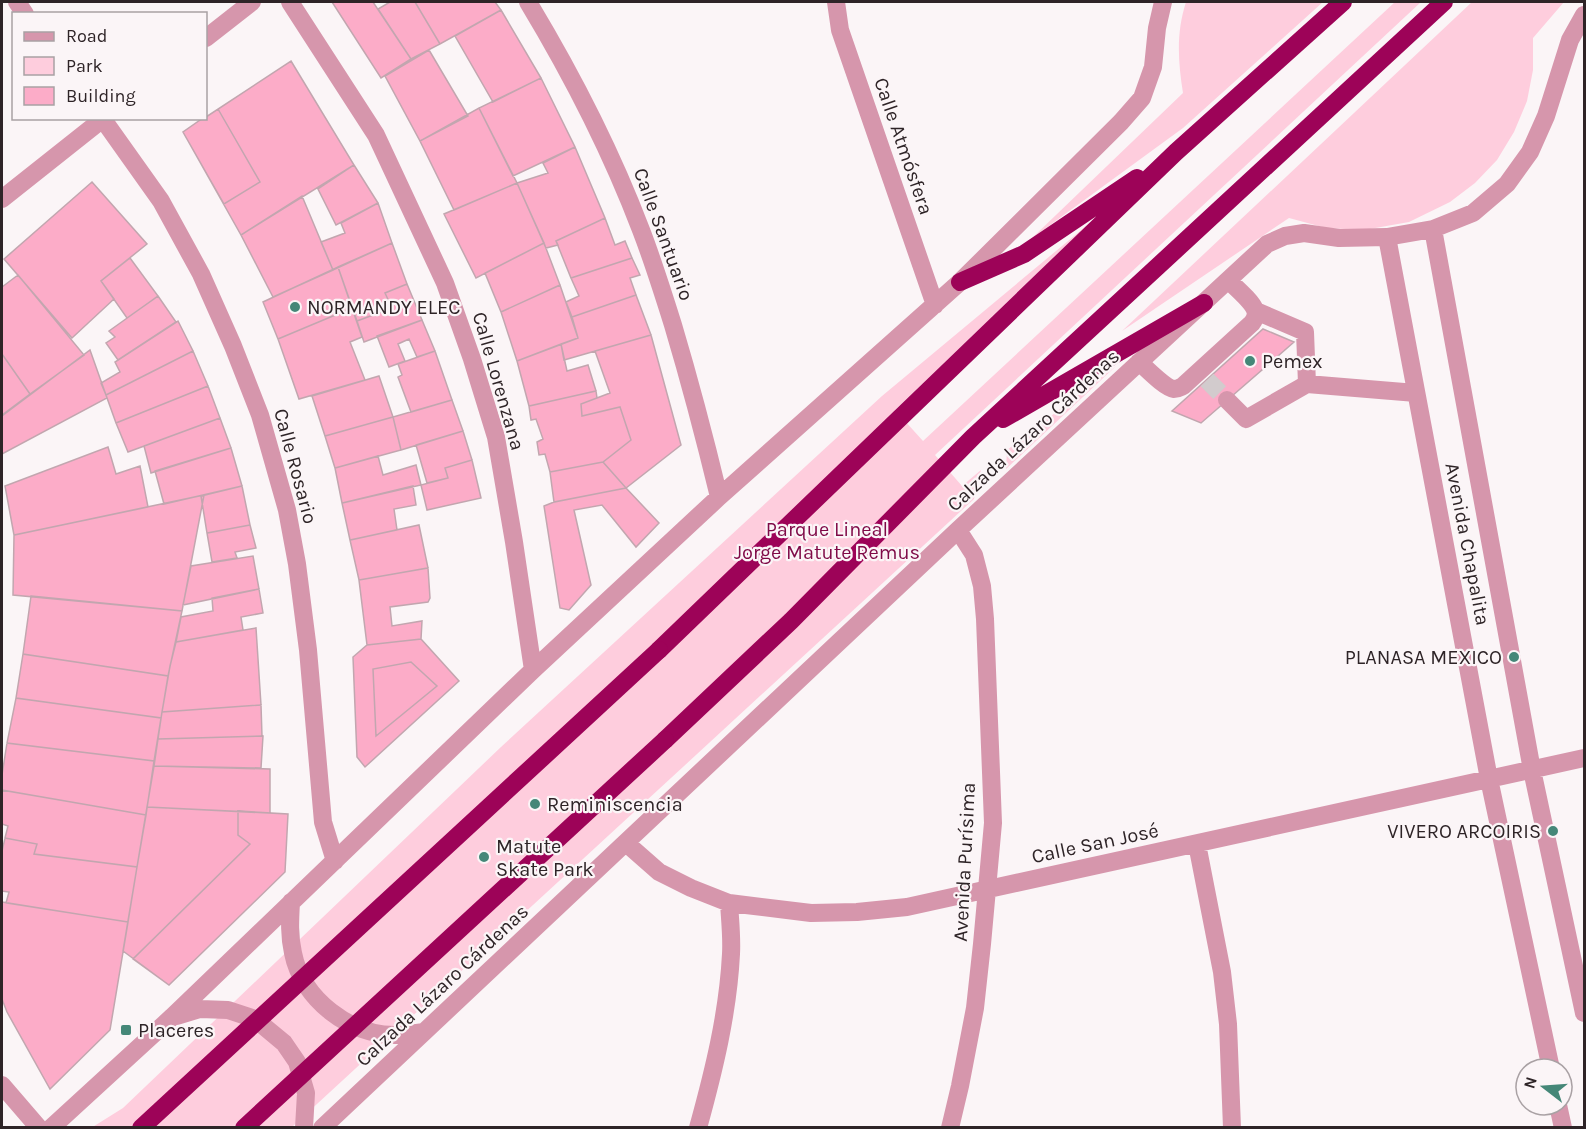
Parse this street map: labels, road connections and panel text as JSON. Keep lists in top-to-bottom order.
{
  "streets": {
    "highway": ["Calzada Lázaro Cárdenas"],
    "street": [
      "Calle Atmósfera",
      "Calle Santuario",
      "Calle Lorenzana",
      "Calle Rosario",
      "Avenida Chapalita",
      "Calle San José",
      "Avenida Purísima"
    ]
  },
  "crossings": [
    ["Calzada Lázaro Cárdenas", "Avenida Chapalita"],
    ["Calzada Lázaro Cárdenas", "Calle San José"],
    ["Calzada Lázaro Cárdenas", "Avenida Purísima"],
    ["Avenida Chapalita", "Calle San José"],
    ["Calle San José", "Avenida Purísima"]
  ],
  "parks": ["Parque Lineal Jorge Matute Remus"],
  "places": {
    "other": [
      "NORMANDY ELEC",
      "Pemex",
      "PLANASA MEXICO",
      "Reminiscencia",
      "VIVERO ARCOIRIS",
      "Matute Skate Park"
    ],
    "transit": ["Placeres"]
  },
  "legend": ["Road", "Park", "Building"],
  "north": "left"
}
